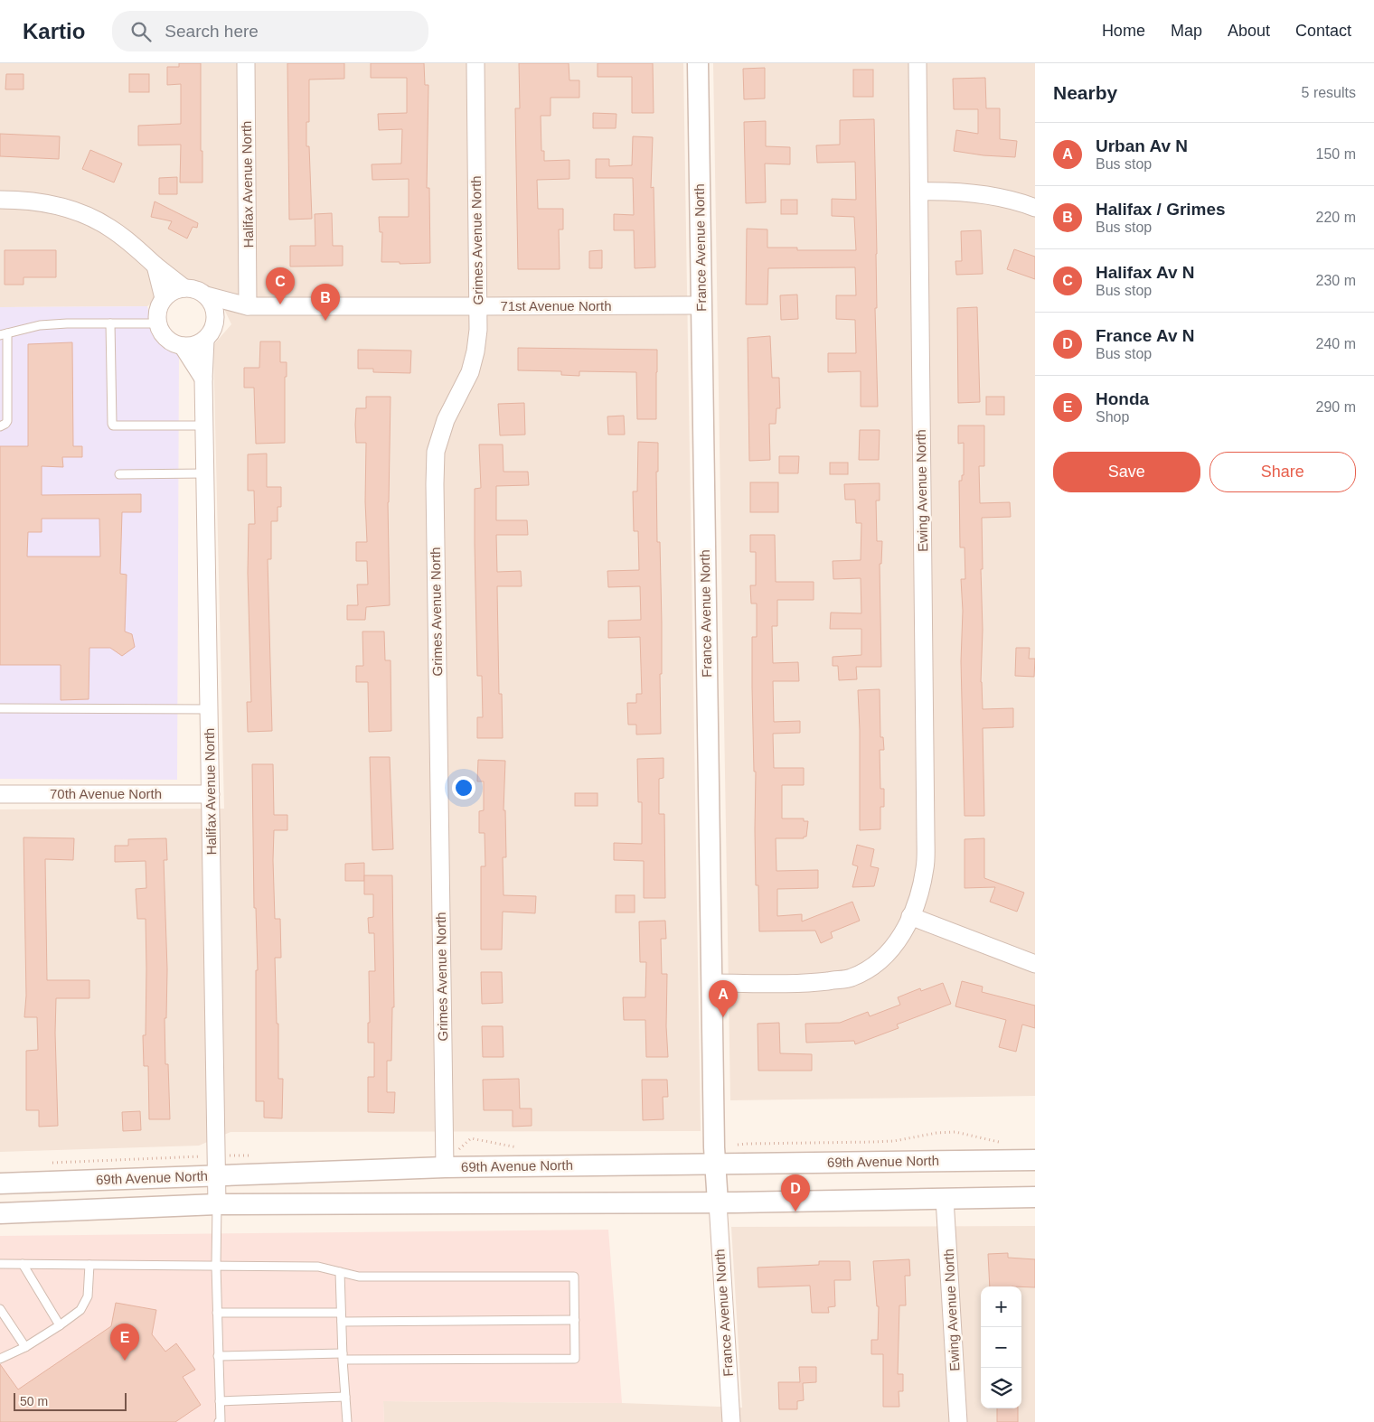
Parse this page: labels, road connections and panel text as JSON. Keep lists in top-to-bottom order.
{
  "streets": {
    "street": [
      "Halifax Avenue North",
      "Grimes Avenue North",
      "France Avenue North",
      "71st Avenue North",
      "Ewing Avenue North",
      "70th Avenue North",
      "69th Avenue North"
    ]
  },
  "crossings": [
    ["Halifax Avenue North", "71st Avenue North"],
    ["Halifax Avenue North", "70th Avenue North"],
    ["Halifax Avenue North", "69th Avenue North"],
    ["Grimes Avenue North", "71st Avenue North"],
    ["Grimes Avenue North", "69th Avenue North"],
    ["France Avenue North", "71st Avenue North"],
    ["France Avenue North", "Ewing Avenue North"],
    ["France Avenue North", "69th Avenue North"]
  ],
  "scale_bar": "50 m",
  "page": {
    "header": "Kartio",
    "search": "Search here",
    "nav": [
      "Home",
      "Map",
      "About",
      "Contact"
    ],
    "heading": ["Nearby", "5 results"],
    "list": [
      {
        "mark": "A",
        "name": "Urban Av N",
        "note": "Bus stop",
        "value": "150 m"
      },
      {
        "mark": "B",
        "name": "Halifax / Grimes",
        "note": "Bus stop",
        "value": "220 m"
      },
      {
        "mark": "C",
        "name": "Halifax Av N",
        "note": "Bus stop",
        "value": "230 m"
      },
      {
        "mark": "D",
        "name": "France Av N",
        "note": "Bus stop",
        "value": "240 m"
      },
      {
        "mark": "E",
        "name": "Honda",
        "note": "Shop",
        "value": "290 m"
      }
    ],
    "pins": [
      "C",
      "B",
      "A",
      "D",
      "E"
    ],
    "buttons": ["Save", "Share"],
    "map_buttons": ["+", "−"],
    "scale": "50 m"
  }
}
